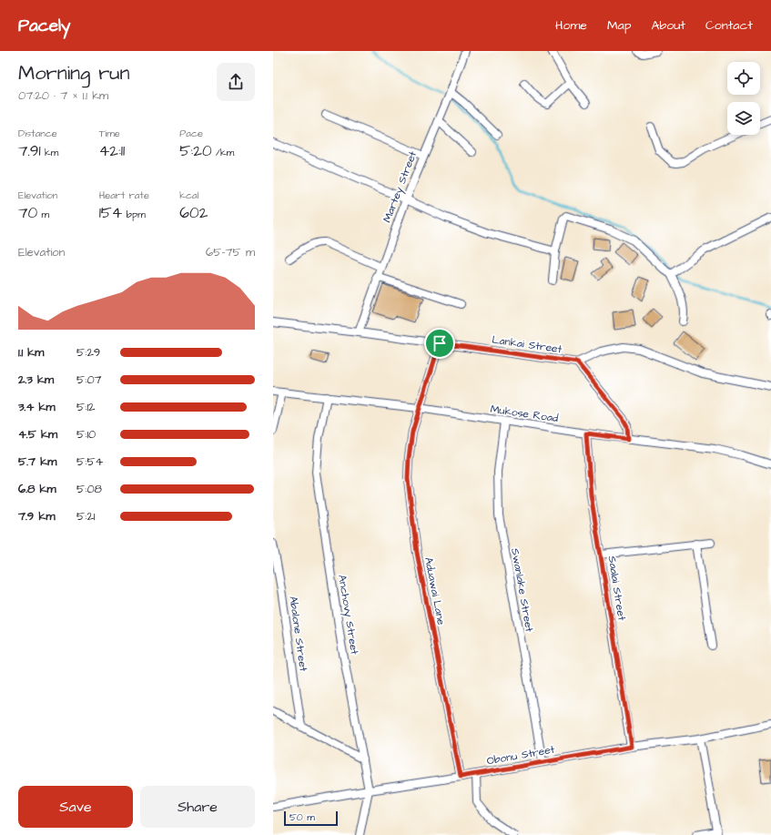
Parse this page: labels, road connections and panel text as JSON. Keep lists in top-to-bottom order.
{
  "streets": {
    "street": [
      "Martey Street",
      "Lankai Street",
      "Mukose Road",
      "Saalai Street",
      "Swanlake Street",
      "Aduawai Lane",
      "Anchovy Street",
      "Abalone Street",
      "Obonu Street"
    ]
  },
  "crossings": [
    ["Martey Street", "Lankai Street"],
    ["Lankai Street", "Aduawai Lane"],
    ["Mukose Road", "Saalai Street"],
    ["Mukose Road", "Swanlake Street"],
    ["Mukose Road", "Aduawai Lane"],
    ["Mukose Road", "Anchovy Street"],
    ["Saalai Street", "Obonu Street"],
    ["Swanlake Street", "Obonu Street"],
    ["Aduawai Lane", "Obonu Street"],
    ["Anchovy Street", "Obonu Street"]
  ],
  "scale_bar": "50 m",
  "page": {
    "header": "Pacely",
    "nav": [
      "Home",
      "Map",
      "About",
      "Contact"
    ],
    "heading": ["Morning run", "07:20 · 7 × 1.1 km"],
    "stats": [
      ["Distance", "7.91 km"],
      ["Time", "42:11"],
      ["Pace", "5:20 /km"],
      ["Elevation", "70 m"],
      ["Heart rate", "154 bpm"],
      ["kcal", "602"]
    ],
    "chart": ["Elevation", "65–75 m"],
    "list": [
      {
        "name": "1.1 km",
        "note": "5:29"
      },
      {
        "name": "2.3 km",
        "note": "5:07"
      },
      {
        "name": "3.4 km",
        "note": "5:12"
      },
      {
        "name": "4.5 km",
        "note": "5:10"
      },
      {
        "name": "5.7 km",
        "note": "5:54"
      },
      {
        "name": "6.8 km",
        "note": "5:08"
      },
      {
        "name": "7.9 km",
        "note": "5:21"
      }
    ],
    "buttons": ["Save", "Share"],
    "scale": "50 m"
  }
}
